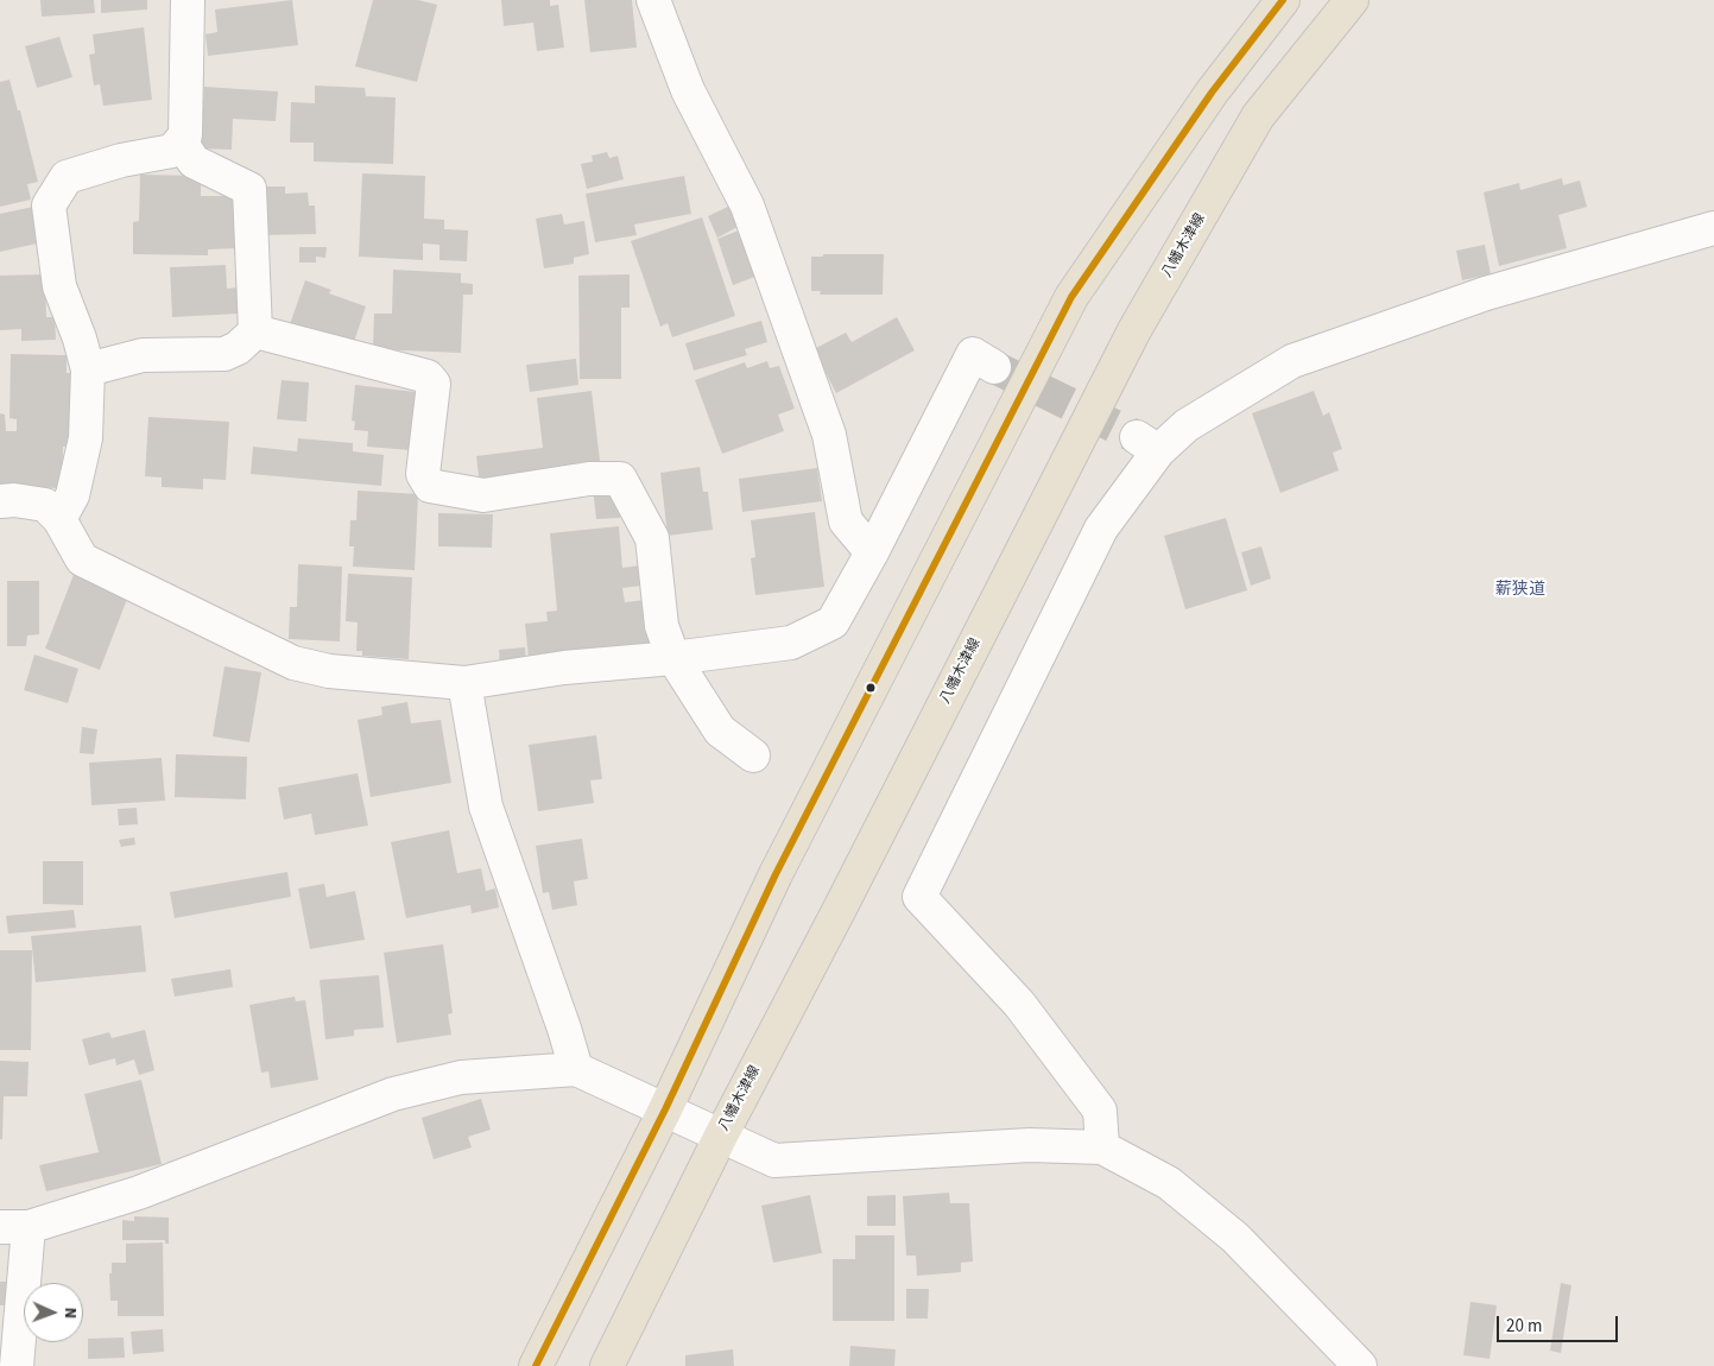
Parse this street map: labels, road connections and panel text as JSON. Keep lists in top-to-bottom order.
{
  "streets": {
    "main road": ["八幡木津線"]
  },
  "districts": ["薪狭道"],
  "scale_bar": "20 m",
  "north": "right"
}
